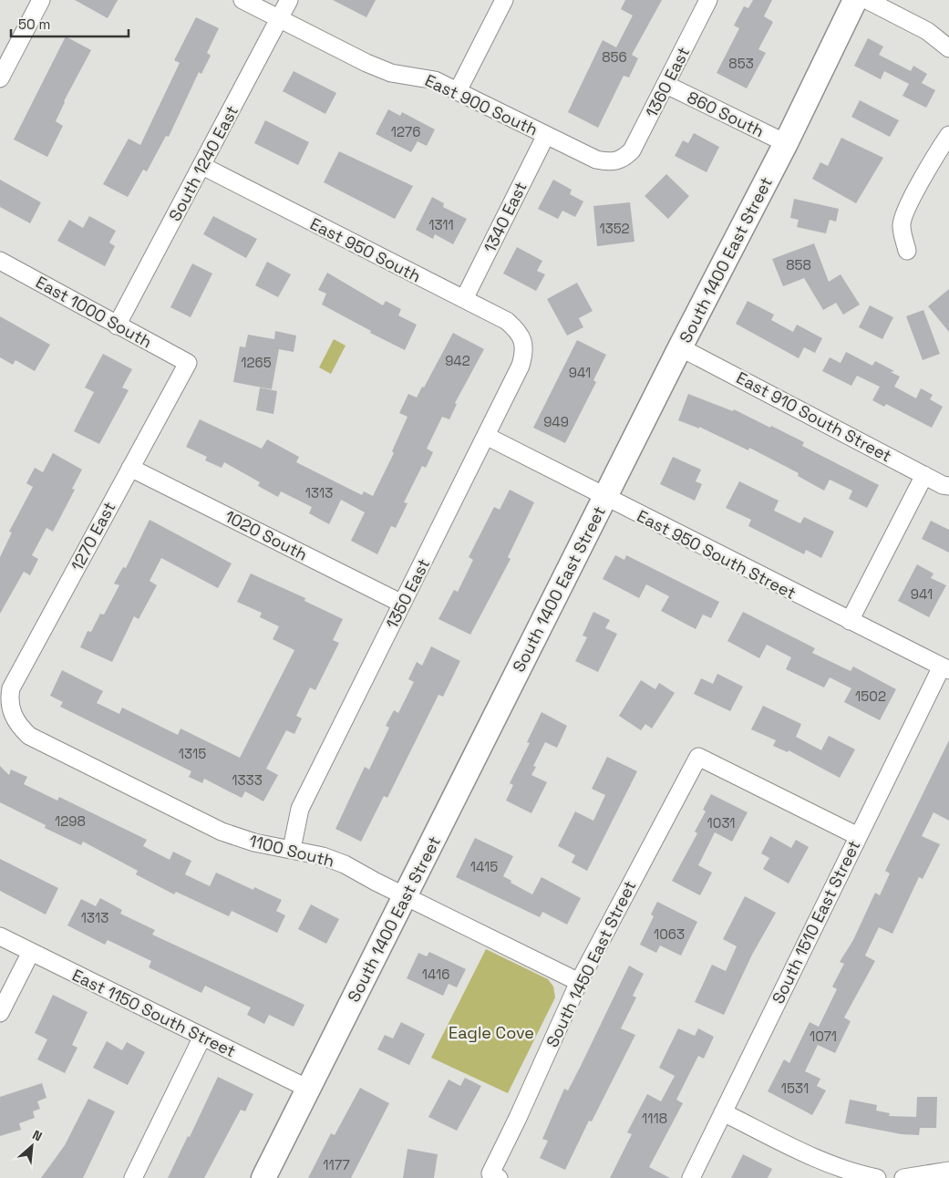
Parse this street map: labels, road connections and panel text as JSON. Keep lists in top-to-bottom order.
{
  "streets": {
    "street": [
      "1360 East",
      "East 900 South",
      "860 South",
      "South 1240 East",
      "1340 East",
      "East 950 South",
      "South 1400 East Street",
      "East 1000 South",
      "East 910 South Street",
      "1020 South",
      "1270 East",
      "East 950 South Street",
      "1350 East",
      "1100 South",
      "South 1510 East Street",
      "South 1450 East Street",
      "East 1150 South Street"
    ]
  },
  "crossings": [
    ["1360 East", "East 900 South"],
    ["1360 East", "860 South"],
    ["East 900 South", "South 1240 East"],
    ["East 900 South", "1340 East"],
    ["860 South", "South 1400 East Street"],
    ["South 1240 East", "East 950 South"],
    ["South 1240 East", "East 1000 South"],
    ["1340 East", "East 950 South"],
    ["East 950 South", "1350 East"],
    ["South 1400 East Street", "East 910 South Street"],
    ["South 1400 East Street", "East 950 South Street"],
    ["South 1400 East Street", "1100 South"],
    ["South 1400 East Street", "East 1150 South Street"],
    ["East 1000 South", "1270 East"],
    ["1020 South", "1270 East"],
    ["1020 South", "1350 East"],
    ["1270 East", "1100 South"],
    ["East 950 South Street", "1350 East"],
    ["East 950 South Street", "South 1510 East Street"],
    ["1350 East", "1100 South"],
    ["1100 South", "South 1450 East Street"],
    ["South 1510 East Street", "South 1450 East Street"]
  ],
  "parks": ["Eagle Cove"],
  "house_numbers": [
    "856",
    "853",
    "1276",
    "1311",
    "1352",
    "858",
    "942",
    "1265",
    "941",
    "949",
    "1313",
    "941",
    "1502",
    "1315",
    "1333",
    "1298",
    "1031",
    "1415",
    "1313",
    "1063",
    "1416",
    "1071",
    "1531",
    "1118",
    "1177"
  ],
  "scale_bar": "50 m",
  "north": "top right"
}
